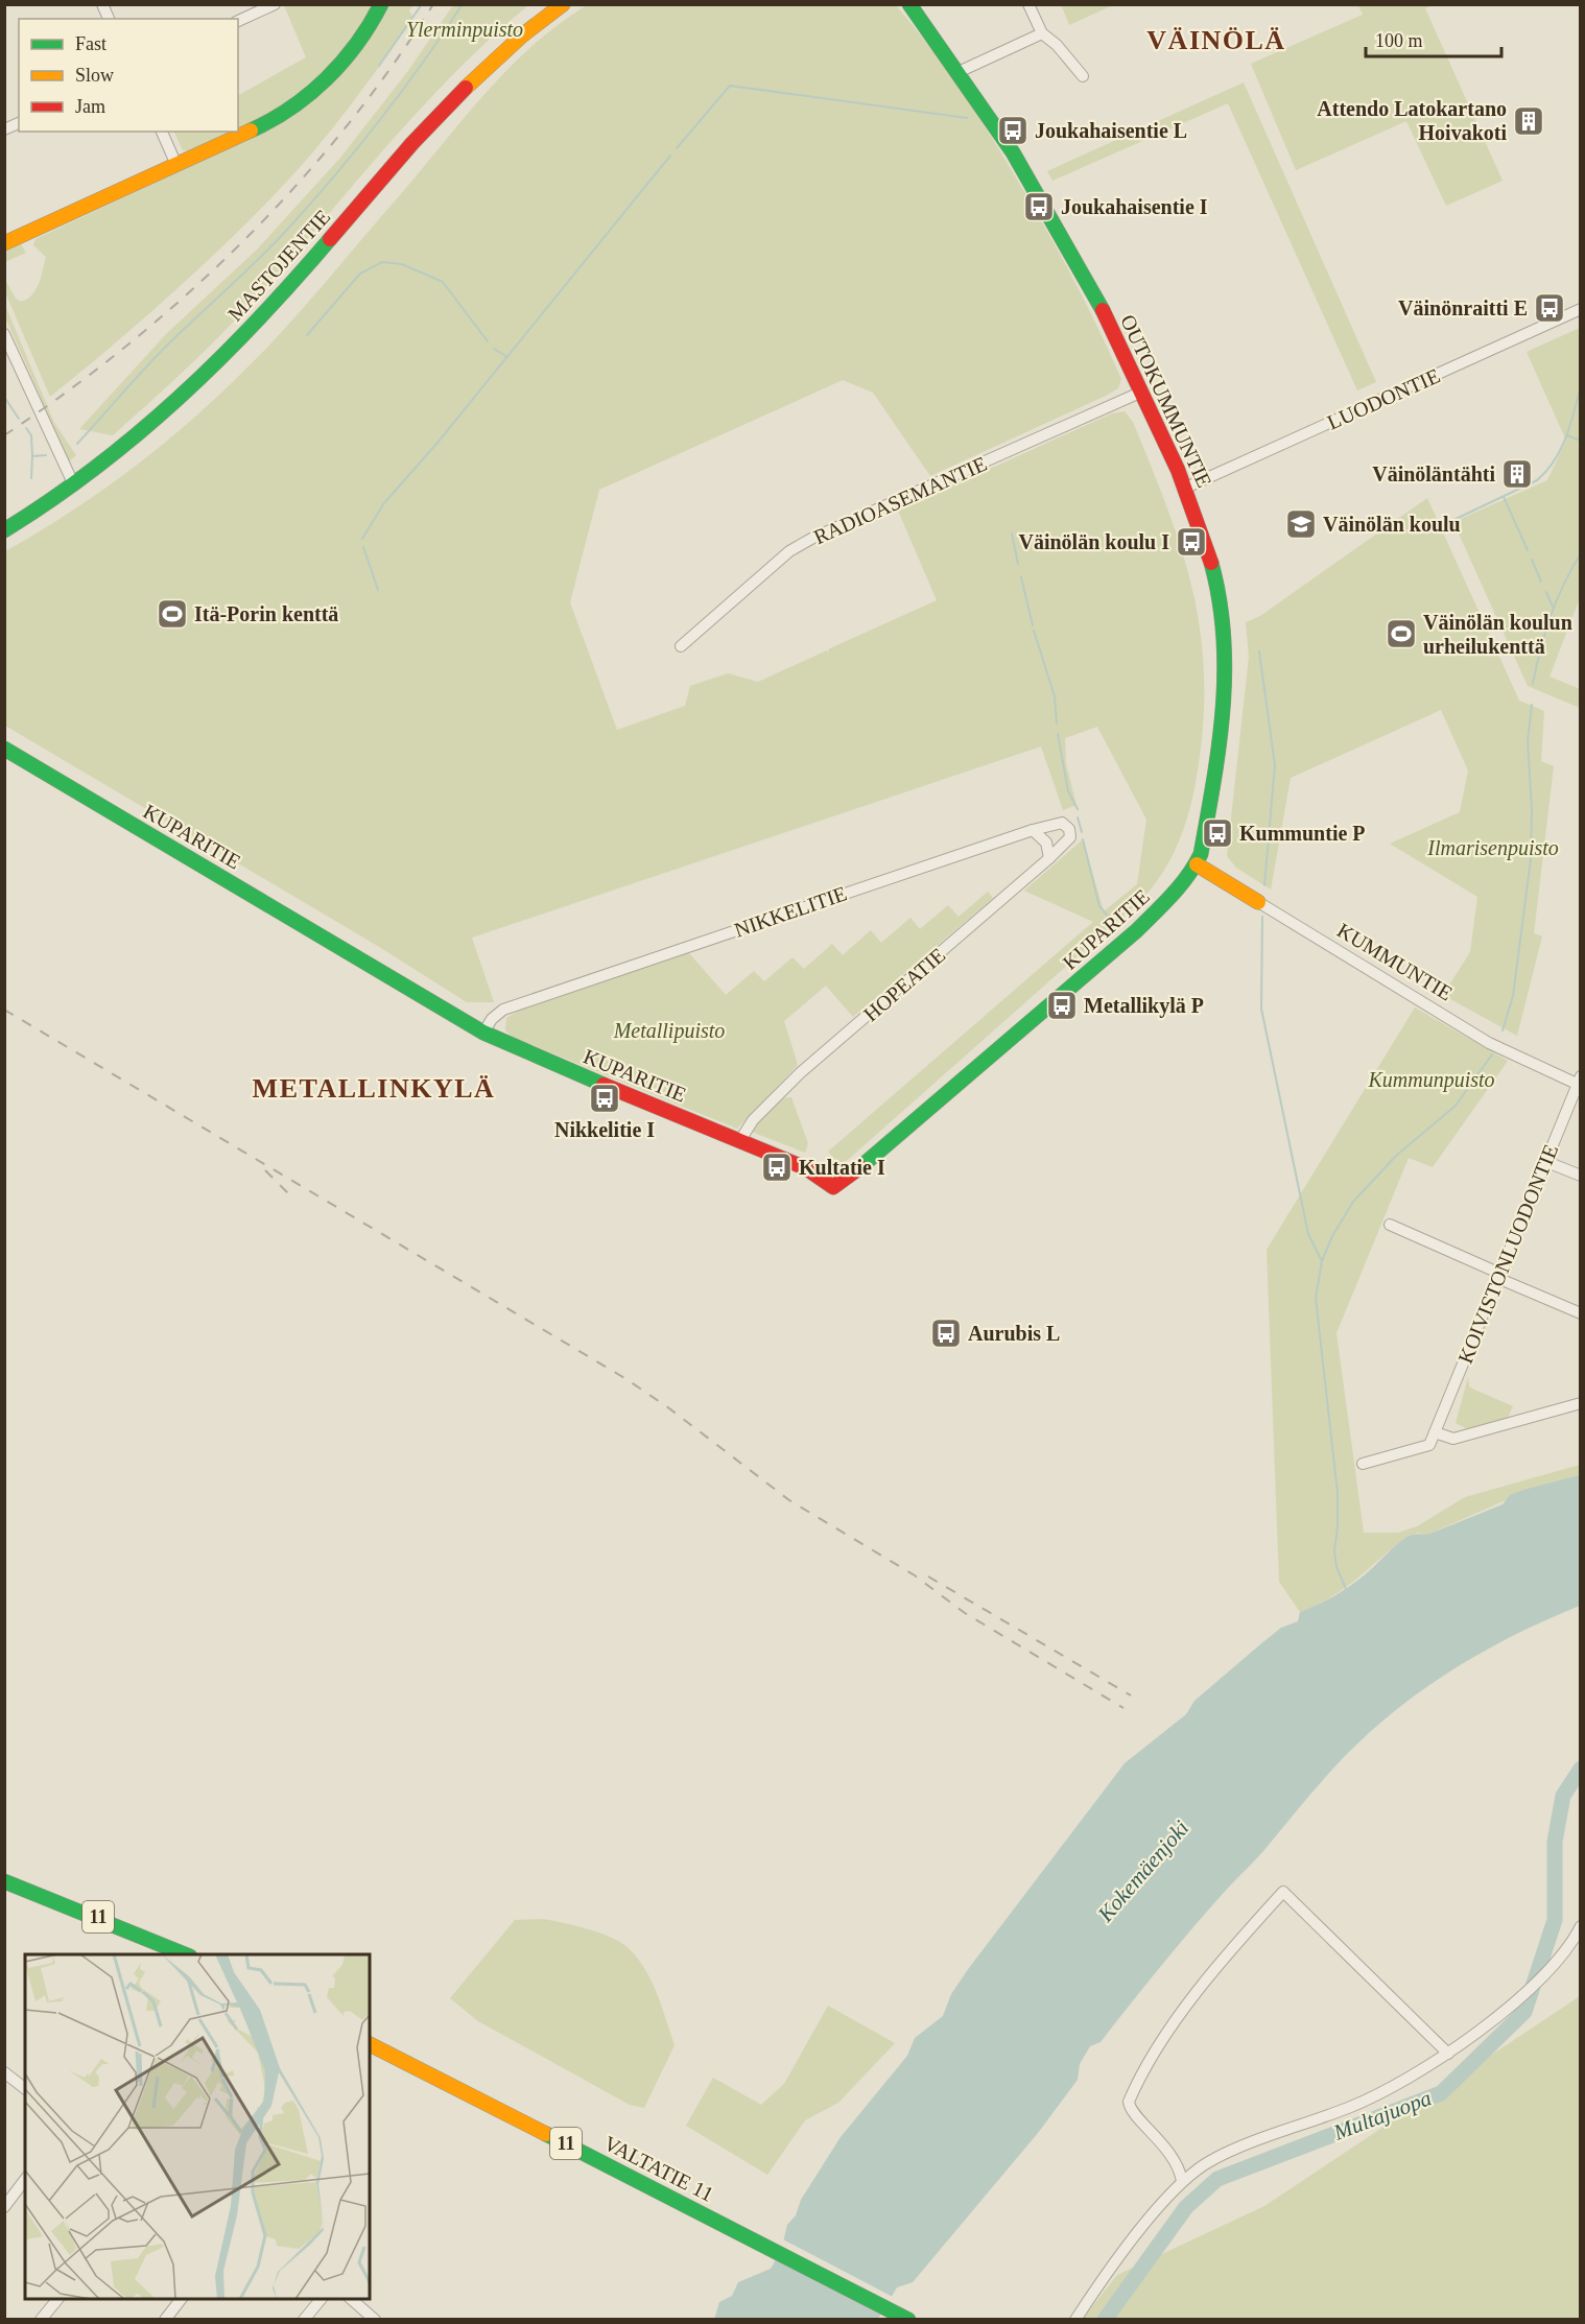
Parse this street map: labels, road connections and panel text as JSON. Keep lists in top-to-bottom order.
{
  "streets": {
    "main road": [
      "MASTOJENTIE",
      "OUTOKUMMUNTIE",
      "KUPARITIE",
      "KUMMUNTIE",
      "11",
      "VALTATIE 11"
    ],
    "street": [
      "LUODONTIE",
      "RADIOASEMANTIE",
      "NIKKELITIE",
      "HOPEATIE",
      "KOIVISTONLUODONTIE"
    ]
  },
  "crossings": [
    ["LUODONTIE", "OUTOKUMMUNTIE"],
    ["OUTOKUMMUNTIE", "RADIOASEMANTIE"],
    ["OUTOKUMMUNTIE", "KUPARITIE"],
    ["OUTOKUMMUNTIE", "KUMMUNTIE"],
    ["KUPARITIE", "NIKKELITIE"],
    ["KUPARITIE", "KUMMUNTIE"],
    ["KUPARITIE", "HOPEATIE"],
    ["NIKKELITIE", "HOPEATIE"],
    ["KUMMUNTIE", "KOIVISTONLUODONTIE"]
  ],
  "districts": ["VÄINÖLÄ", "METALLINKYLÄ"],
  "water": ["Kokemäenjoki", "Multajuopa"],
  "parks": [
    "Ylerminpuisto",
    "Ilmarisenpuisto",
    "Metallipuisto",
    "Kummunpuisto"
  ],
  "places": {
    "building": ["Attendo Latokartano Hoivakoti", "Väinöläntähti"],
    "bus stop": [
      "Joukahaisentie L",
      "Joukahaisentie I",
      "Väinönraitti E",
      "Väinölän koulu I",
      "Kummuntie P",
      "Metallikylä P",
      "Nikkelitie I",
      "Kultatie I",
      "Aurubis L"
    ],
    "school or university": ["Väinölän koulu"],
    "sports": ["Itä-Porin kenttä", "Väinölän koulun urheilukenttä"]
  },
  "legend": ["Fast", "Slow", "Jam"],
  "scale_bar": "100 m"
}
